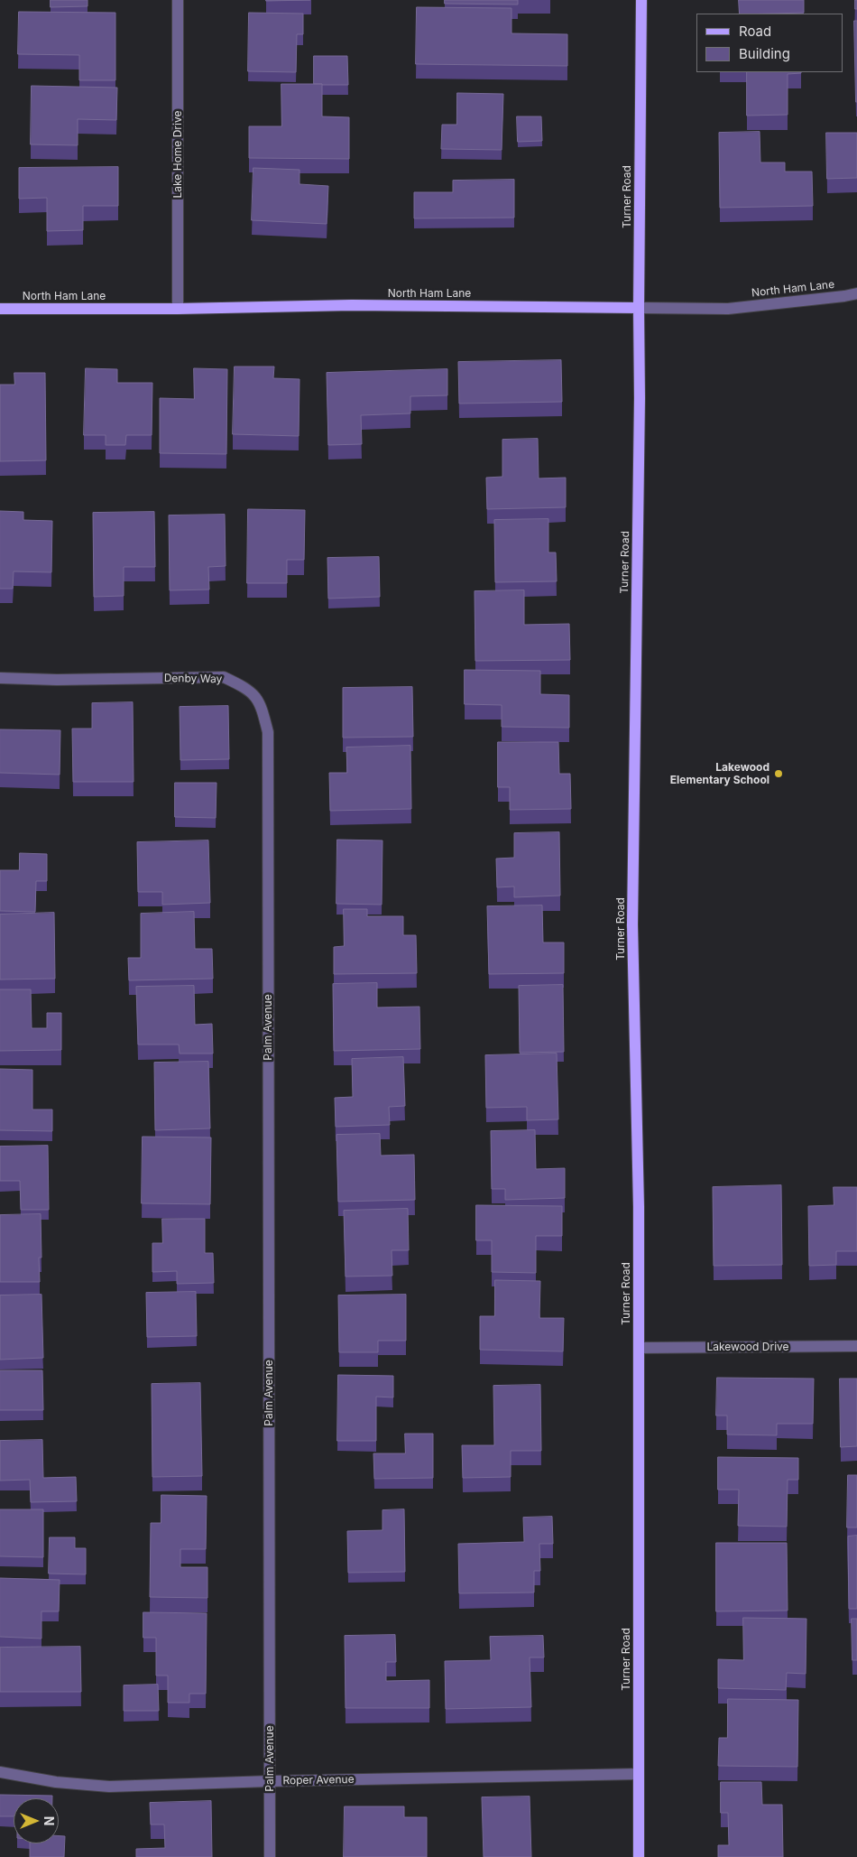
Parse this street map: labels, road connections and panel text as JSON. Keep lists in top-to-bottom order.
{
  "streets": {
    "main road": ["Turner Road", "North Ham Lane"],
    "street": [
      "Lake Home Drive",
      "Denby Way",
      "Palm Avenue",
      "Lakewood Drive",
      "Roper Avenue"
    ]
  },
  "crossings": [
    ["Lake Home Drive", "North Ham Lane"],
    ["Turner Road", "North Ham Lane"],
    ["Turner Road", "Lakewood Drive"],
    ["Turner Road", "Roper Avenue"],
    ["Denby Way", "Palm Avenue"],
    ["Palm Avenue", "Roper Avenue"]
  ],
  "places": ["Lakewood Elementary School"],
  "legend": ["Road", "Building"],
  "north": "right"
}
